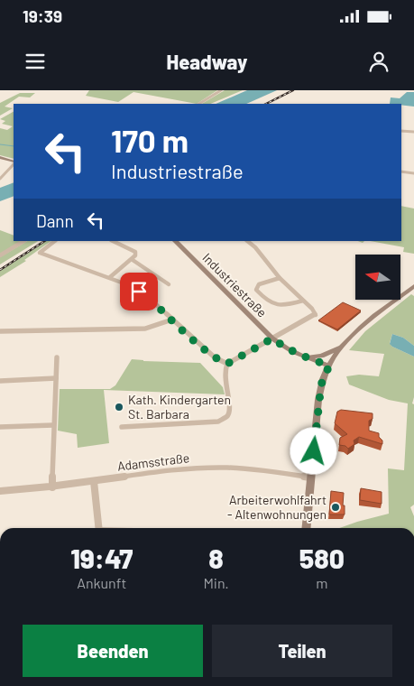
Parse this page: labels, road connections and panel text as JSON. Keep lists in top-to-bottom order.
{
  "streets": {
    "main road": ["Industriestraße"],
    "street": ["Adamsstraße"]
  },
  "places": ["Kath. Kindergarten St. Barbara", "Arbeiterwohlfahrt - Altenwohnungen"],
  "north": "left",
  "page": {
    "status": "19:39",
    "header": "Headway",
    "turn": ["170 m", "Industriestraße"],
    "then": "Dann",
    "eta": [
      "19:47",
      "Ankunft",
      "8",
      "Min.",
      "580",
      "m"
    ],
    "buttons": ["Beenden", "Teilen"]
  }
}
